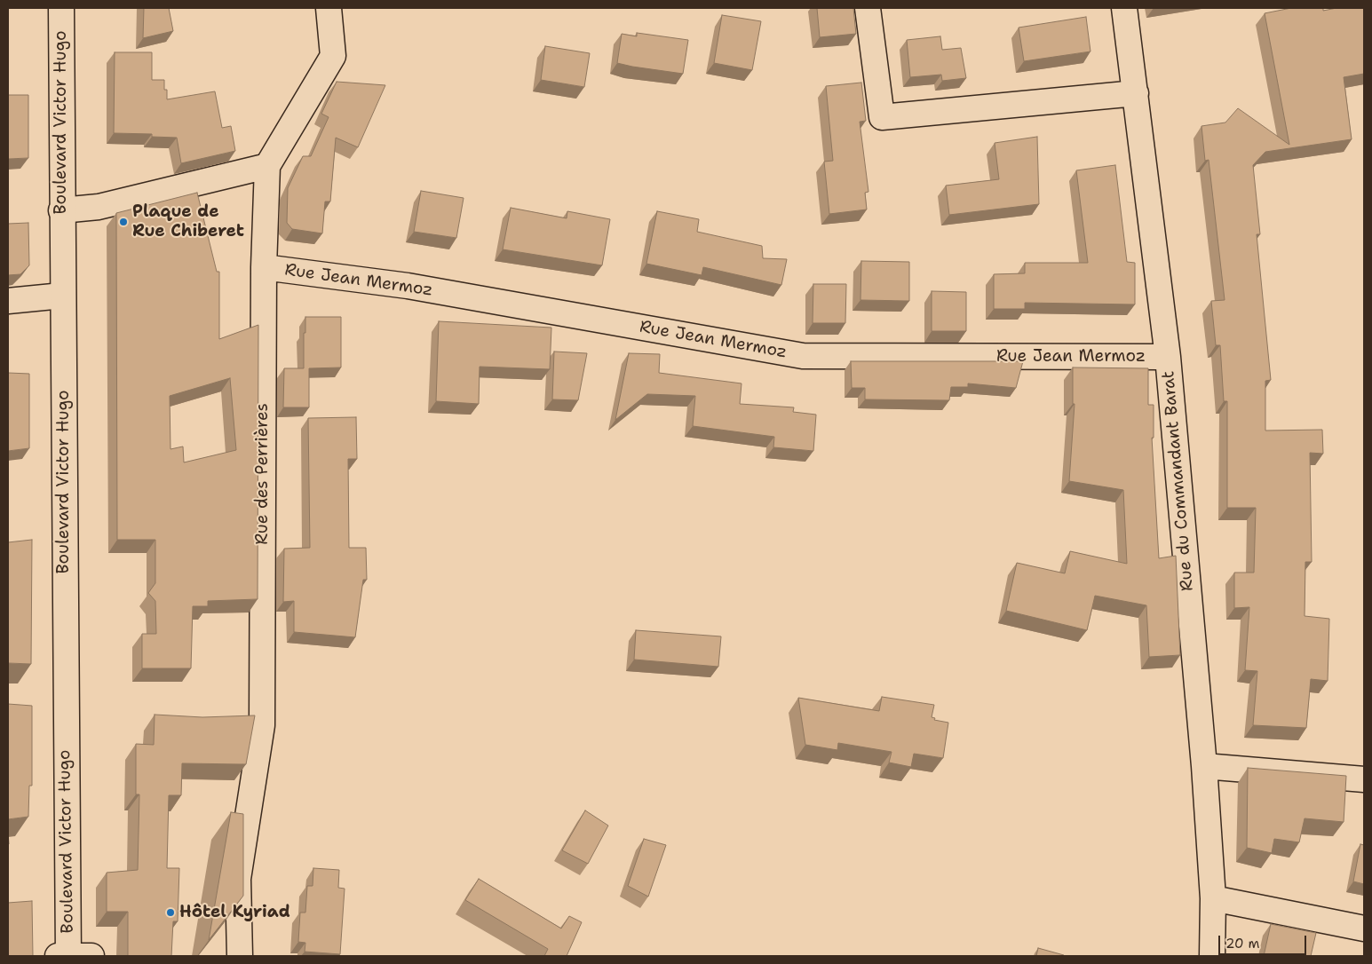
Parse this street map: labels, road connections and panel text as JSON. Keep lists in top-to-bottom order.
{
  "streets": {
    "street": [
      "Boulevard Victor Hugo",
      "Rue Jean Mermoz",
      "Rue des Perrières",
      "Rue du Commandant Barat"
    ]
  },
  "crossings": [
    ["Rue Jean Mermoz", "Rue des Perrières"],
    ["Rue Jean Mermoz", "Rue du Commandant Barat"]
  ],
  "places": ["Plaque de Rue Chiberet", "Hôtel Kyriad"],
  "scale_bar": "20 m"
}
